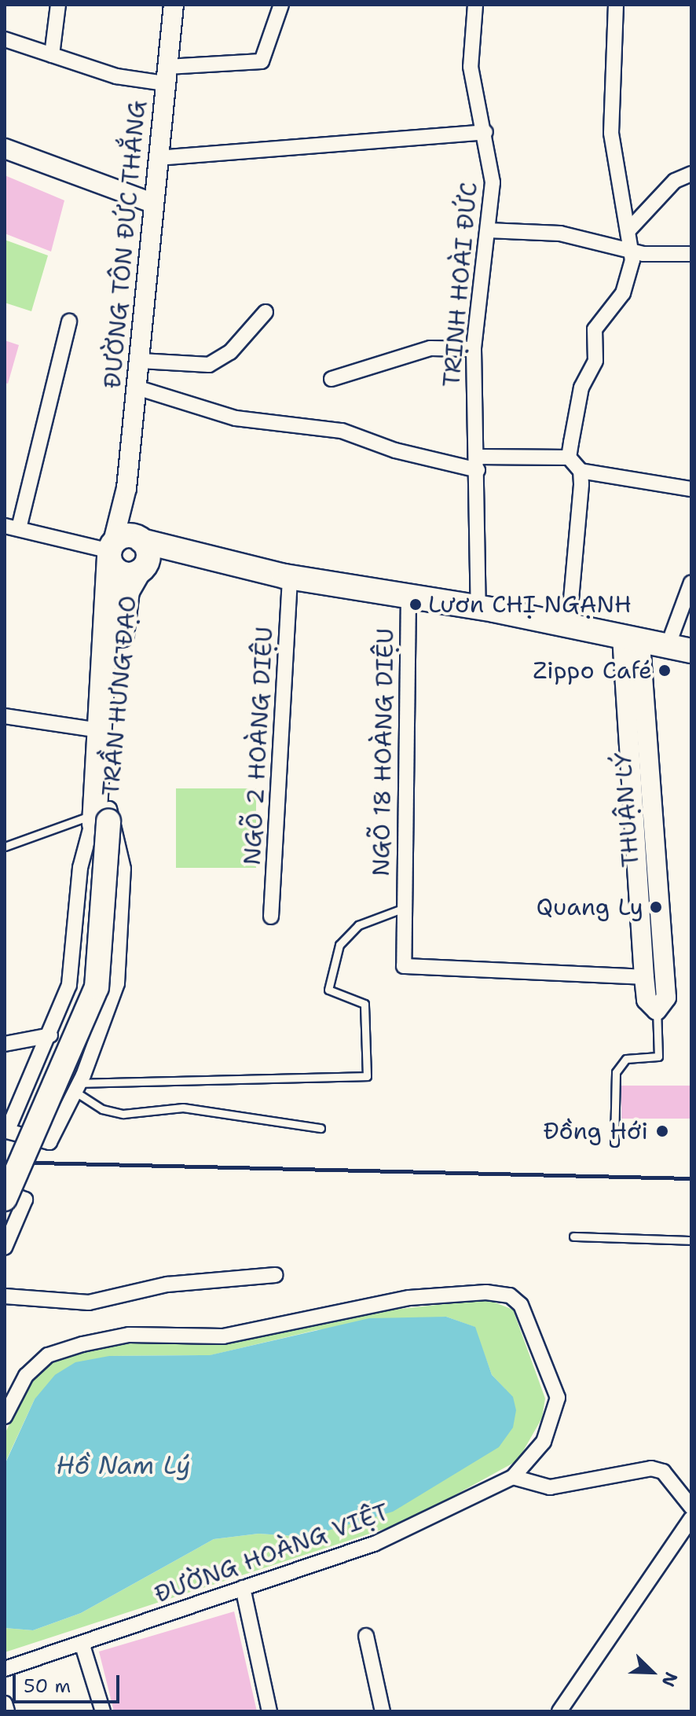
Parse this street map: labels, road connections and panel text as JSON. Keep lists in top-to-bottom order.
{
  "streets": {
    "main road": ["TRẦN HƯNG ĐẠO"],
    "street": [
      "ĐƯỜNG TÔN ĐỨC THẮNG",
      "TRỊNH HOÀI ĐỨC",
      "NGÕ 2 HOÀNG DIỆU",
      "NGÕ 18 HOÀNG DIỆU",
      "THUẬN LÝ",
      "ĐƯỜNG HOÀNG VIỆT"
    ]
  },
  "crossings": [
    ["NGÕ 18 HOÀNG DIỆU", "THUẬN LÝ"]
  ],
  "water": ["Hồ Nam Lý"],
  "places": [
    "Lươn CHỊ NGẠNH",
    "Zippo Café",
    "Quang Ly",
    "Đồng Hới"
  ],
  "scale_bar": "50 m",
  "north": "bottom right"
}
